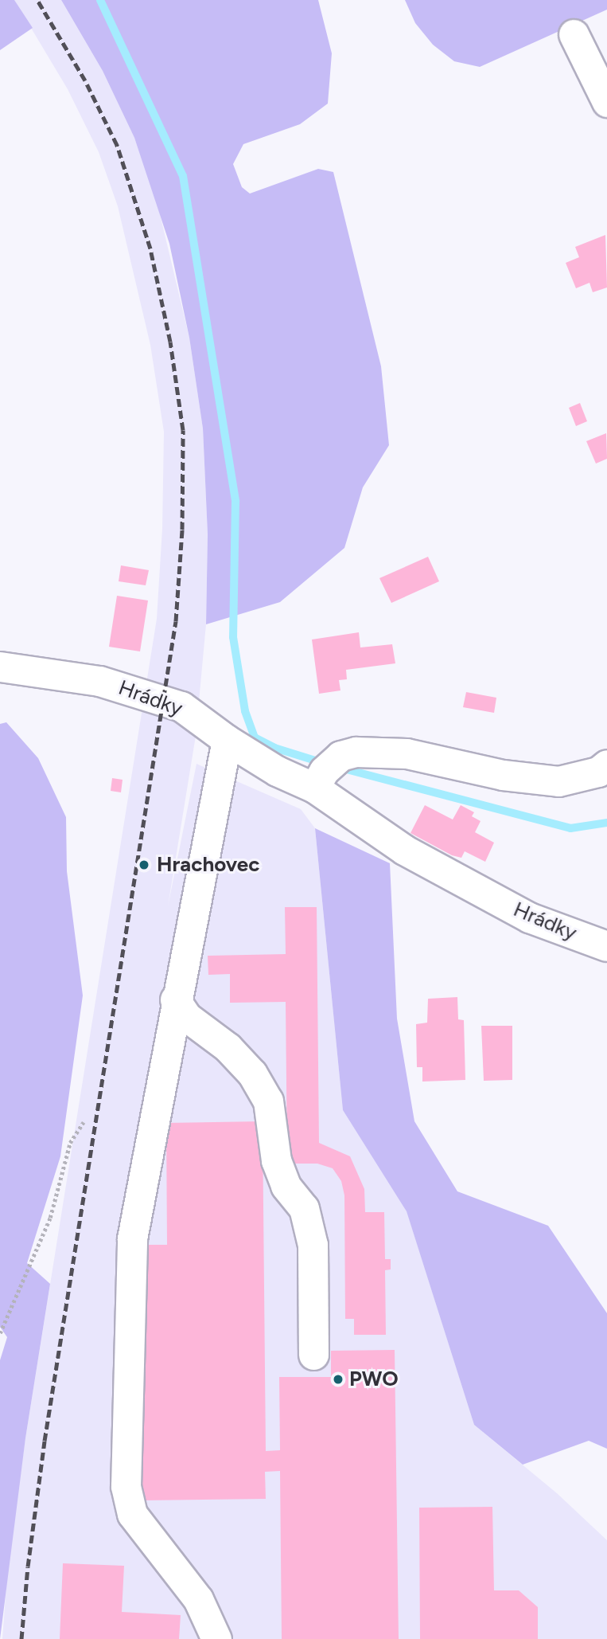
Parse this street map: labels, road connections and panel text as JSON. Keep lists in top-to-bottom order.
{
  "streets": {
    "street": ["Hrádky"]
  },
  "places": ["Hrachovec", "PWO"]
}
